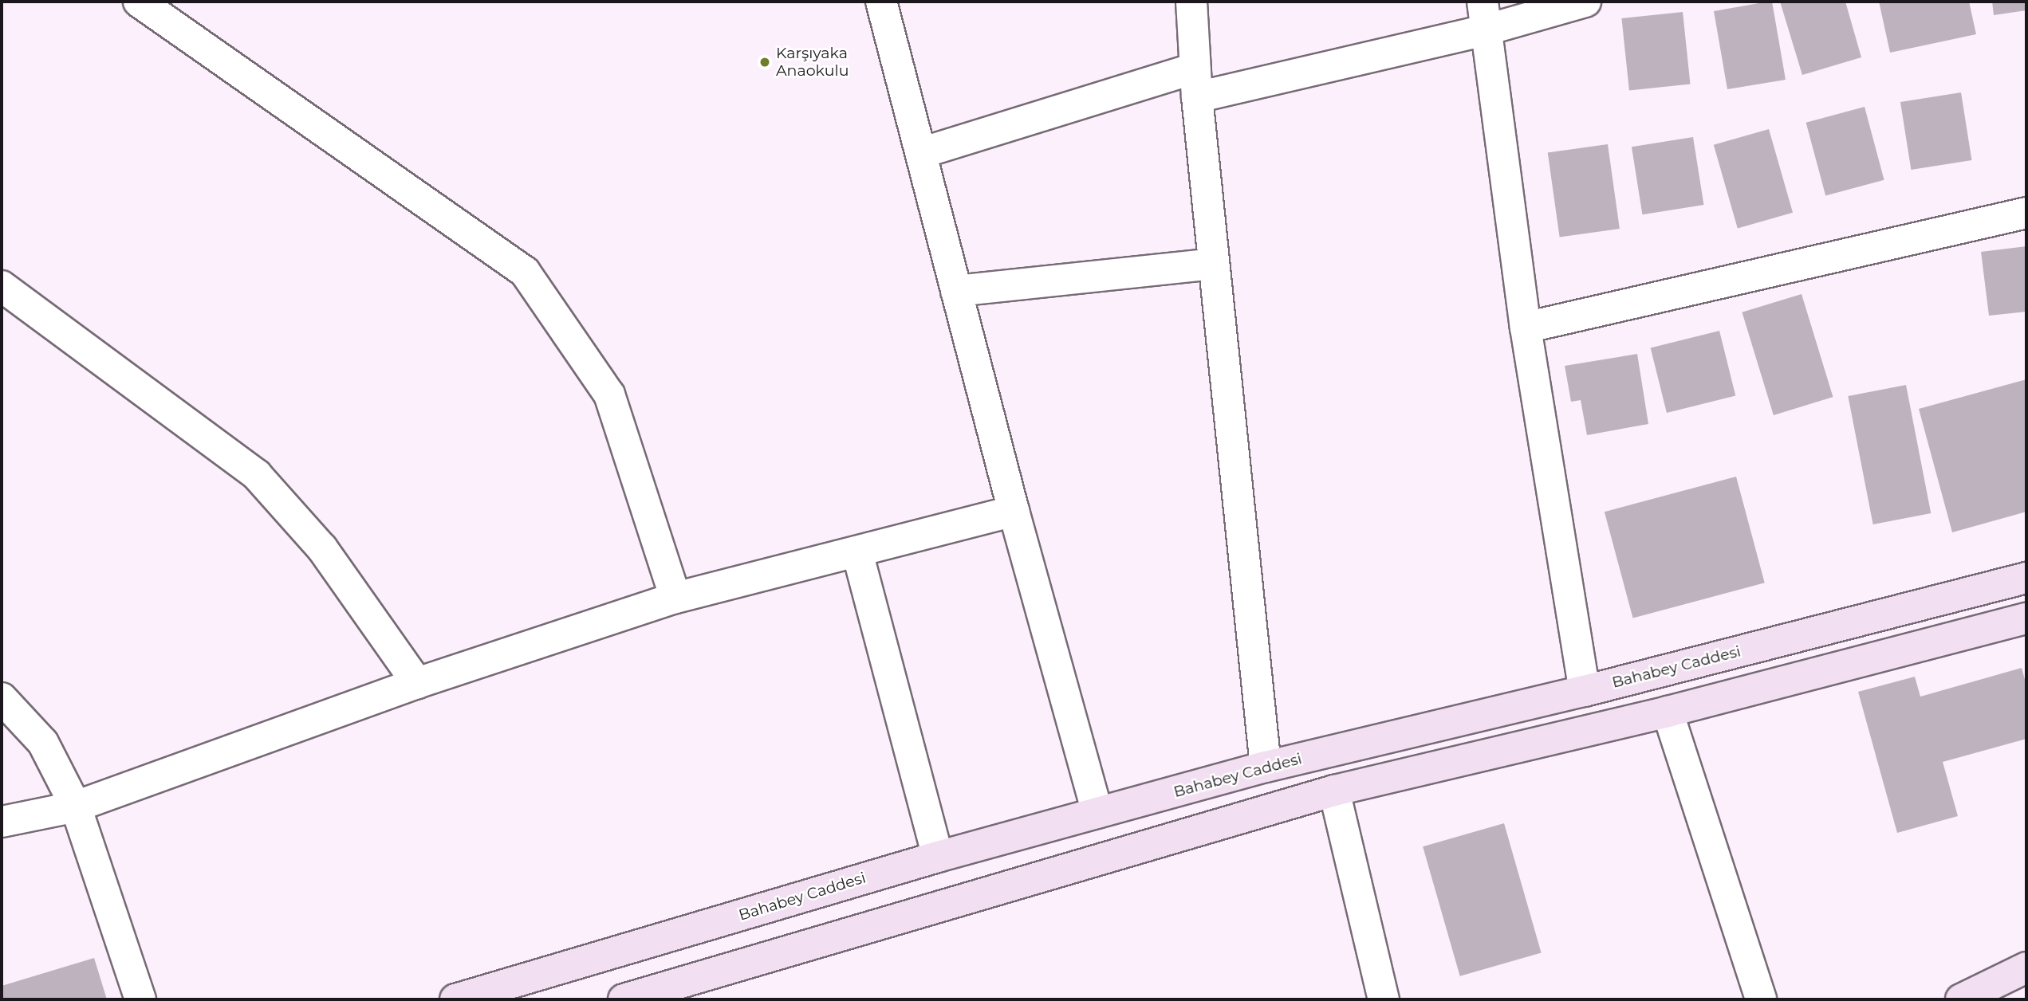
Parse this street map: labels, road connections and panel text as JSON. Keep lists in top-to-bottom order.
{
  "streets": {
    "street": ["Bahabey Caddesi"]
  },
  "places": ["Karşıyaka Anaokulu"]
}
